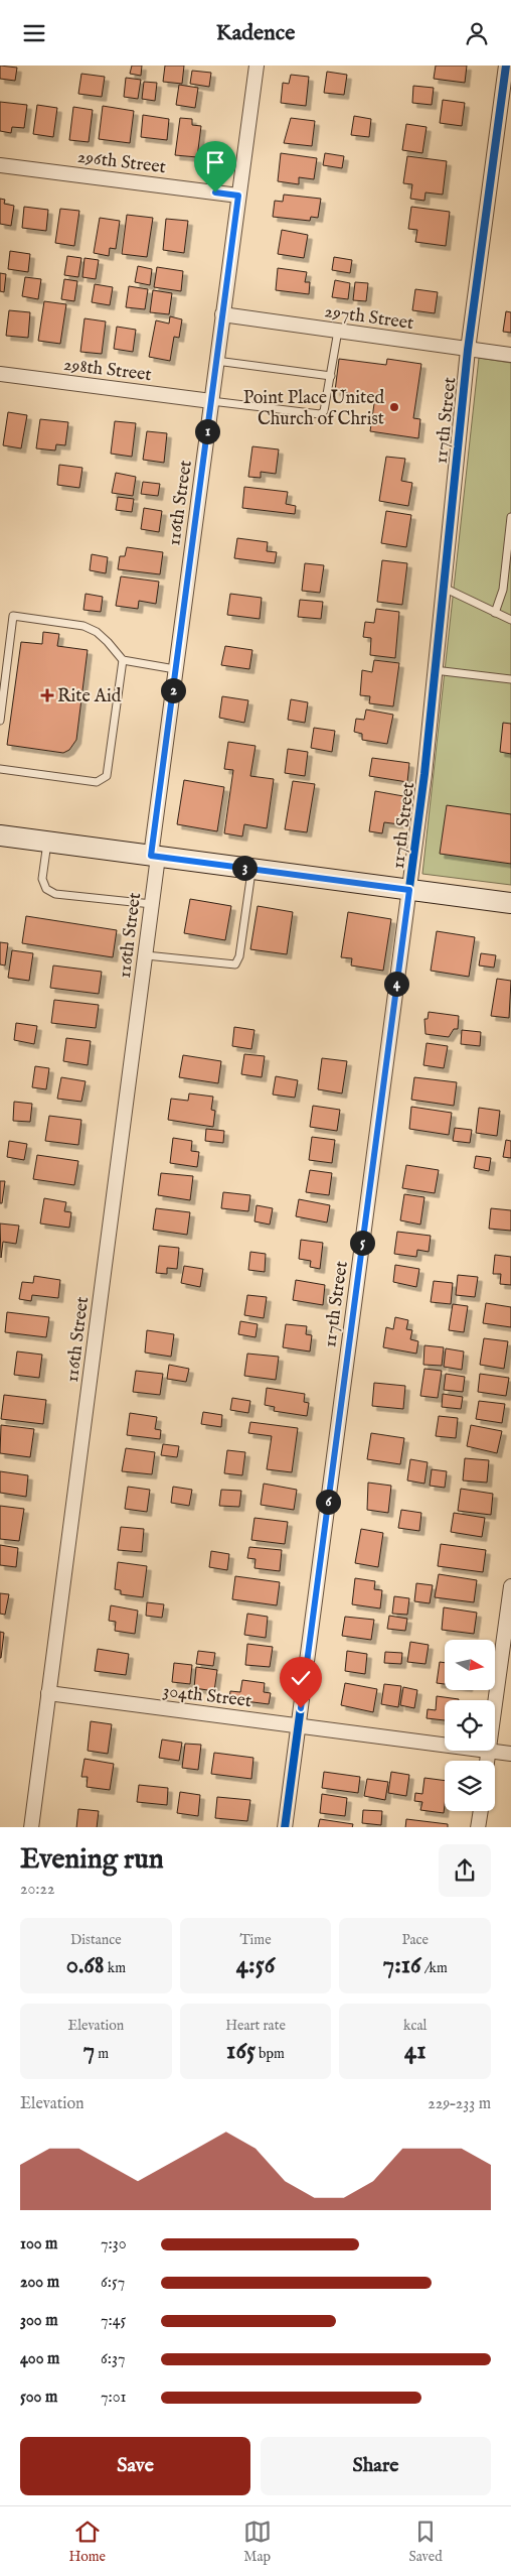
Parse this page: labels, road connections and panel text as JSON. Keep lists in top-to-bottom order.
{
  "streets": {
    "street": [
      "296th Street",
      "297th Street",
      "298th Street",
      "117th Street",
      "116th Street",
      "304th Street"
    ]
  },
  "crossings": [
    ["296th Street", "116th Street"],
    ["297th Street", "117th Street"],
    ["297th Street", "116th Street"],
    ["298th Street", "116th Street"],
    ["117th Street", "304th Street"],
    ["116th Street", "304th Street"]
  ],
  "places": {
    "other": ["Point Place United Church of Christ"],
    "health": ["Rite Aid"]
  },
  "north": "right",
  "page": {
    "header": "Kadence",
    "pins": [
      "1",
      "2",
      "3",
      "4",
      "5",
      "6"
    ],
    "heading": ["Evening run", "20:22"],
    "stats": [
      ["Distance", "0.68 km"],
      ["Time", "4:56"],
      ["Pace", "7:16 /km"],
      ["Elevation", "7 m"],
      ["Heart rate", "165 bpm"],
      ["kcal", "41"]
    ],
    "chart": ["Elevation", "229–233 m"],
    "list": [
      {
        "name": "100 m",
        "note": "7:30"
      },
      {
        "name": "200 m",
        "note": "6:57"
      },
      {
        "name": "300 m",
        "note": "7:45"
      },
      {
        "name": "400 m",
        "note": "6:37"
      },
      {
        "name": "500 m",
        "note": "7:01"
      }
    ],
    "buttons": ["Save", "Share"],
    "tabs": ["Home", "Map", "Saved"]
  }
}
